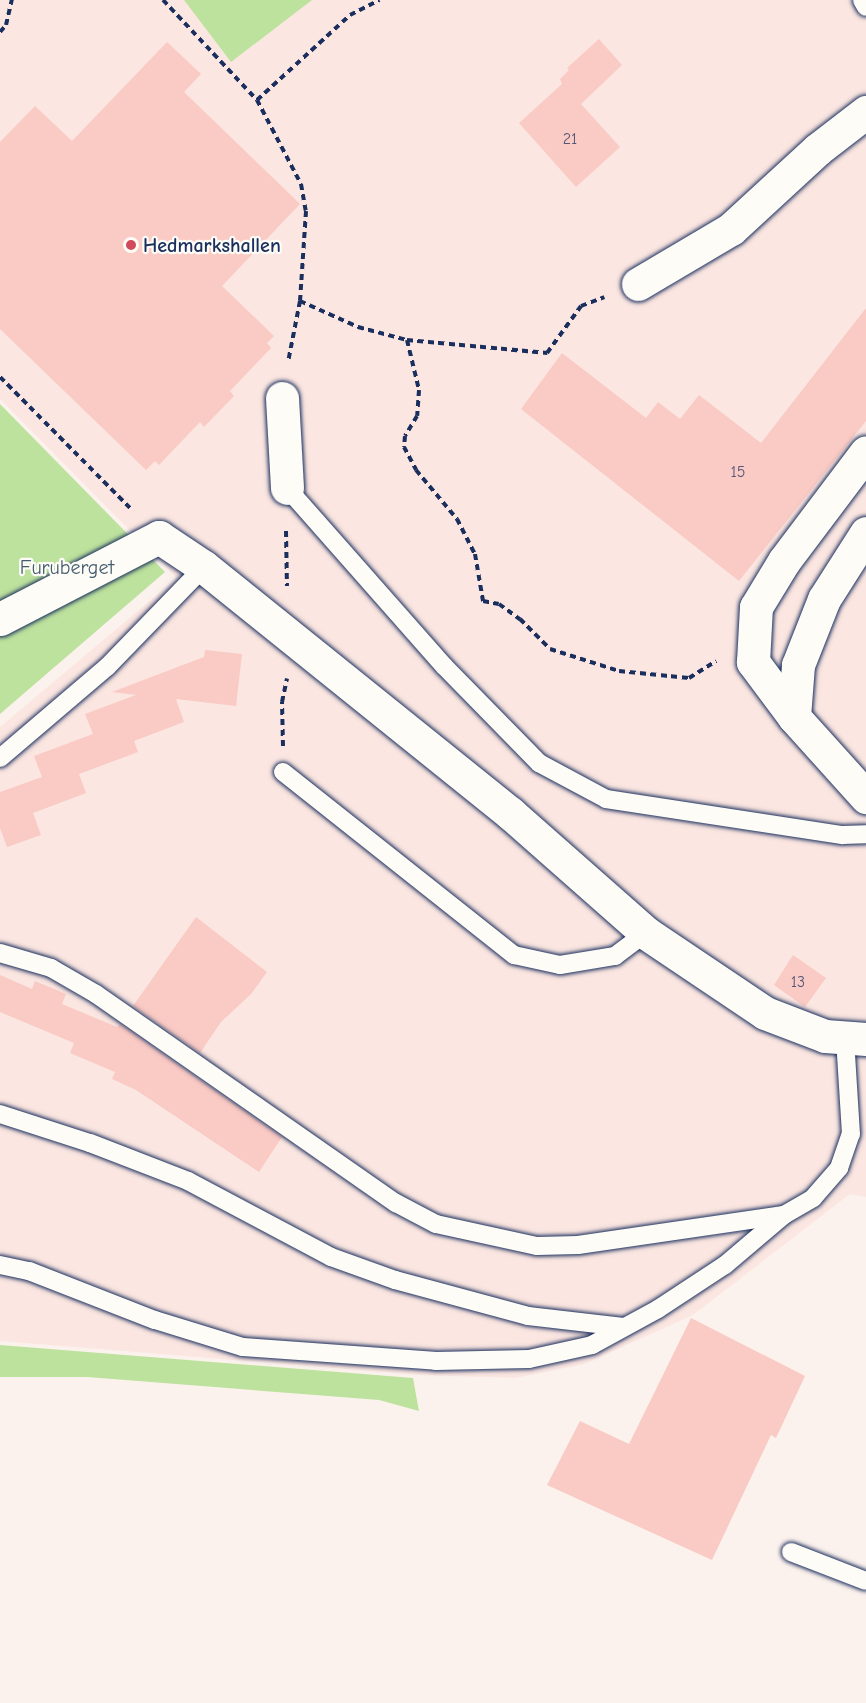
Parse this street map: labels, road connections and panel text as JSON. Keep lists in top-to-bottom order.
{
  "parks": ["Furuberget"],
  "places": ["Hedmarkshallen"],
  "house_numbers": ["21", "15", "13"]
}
